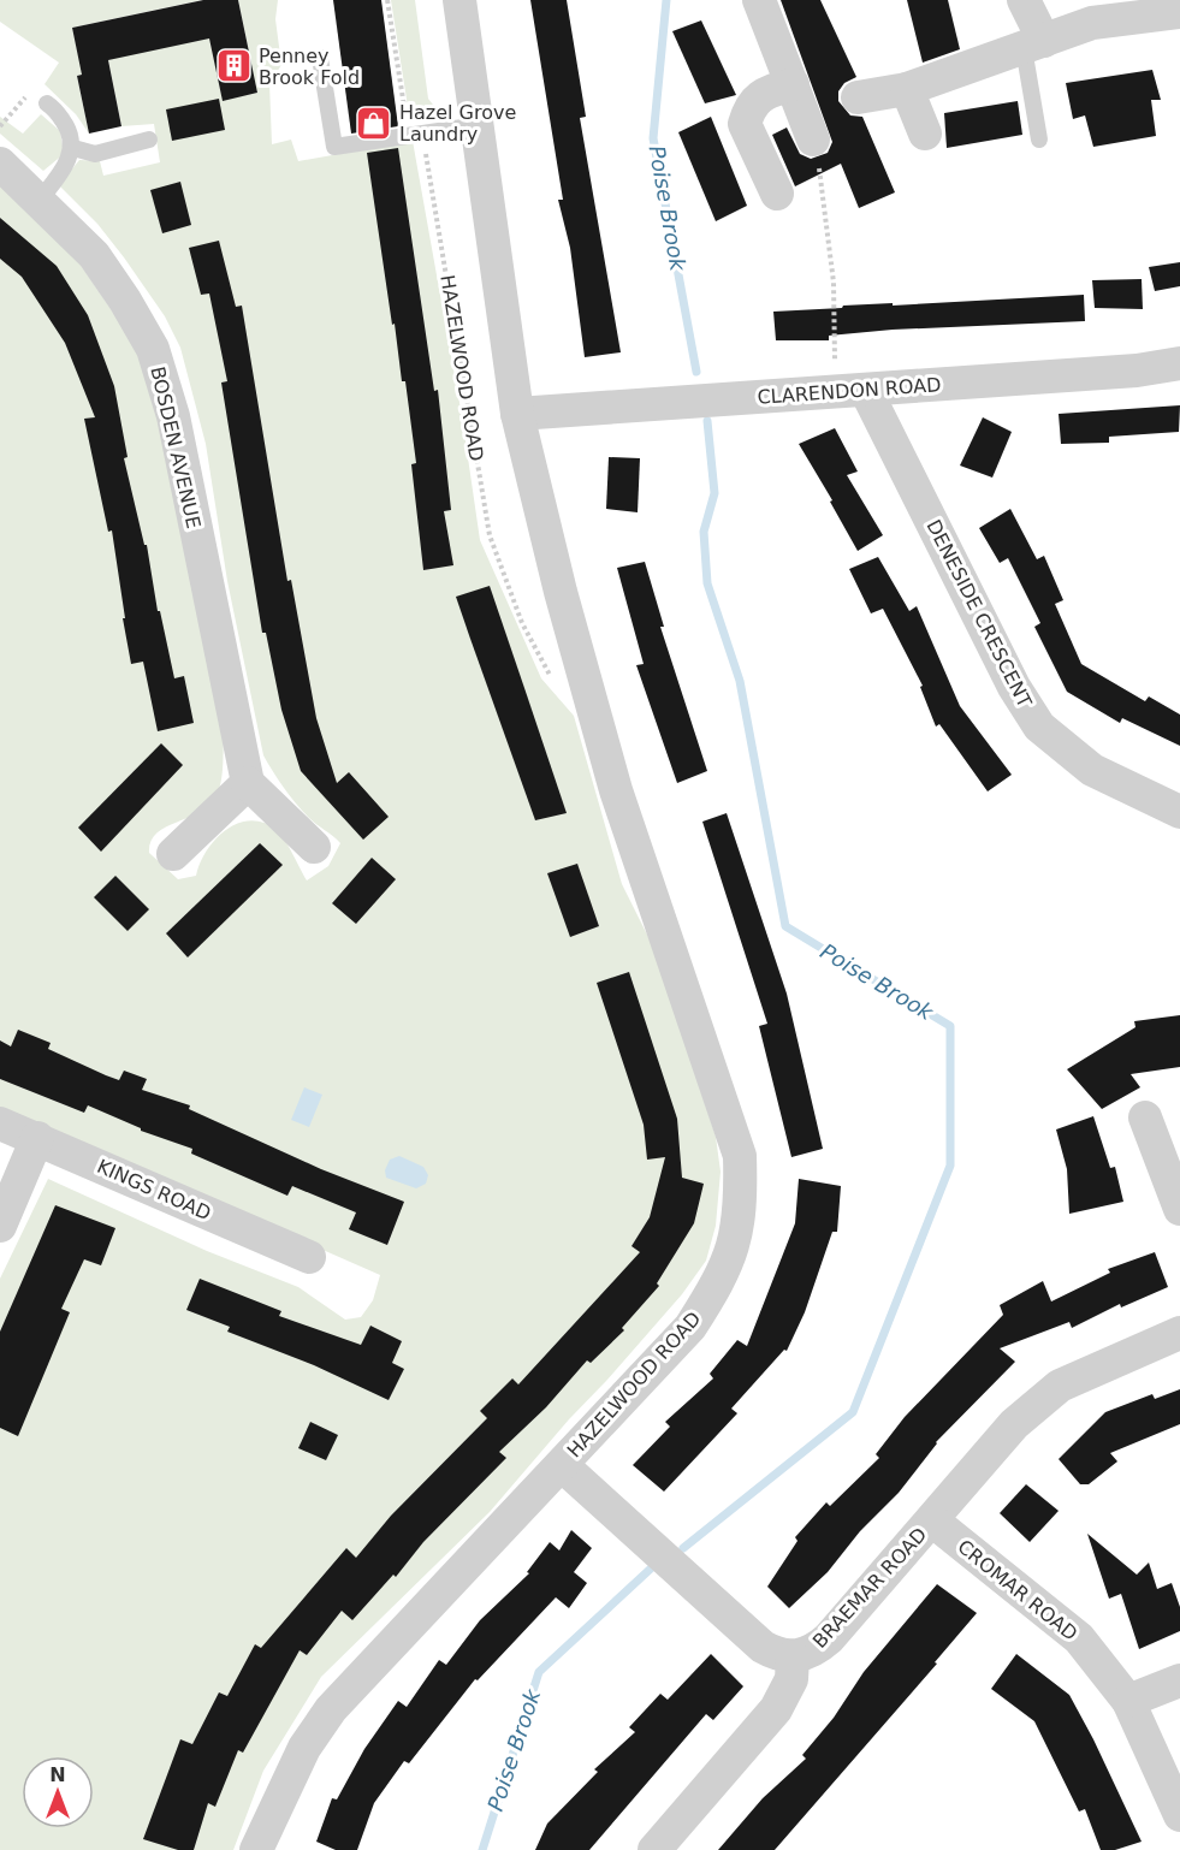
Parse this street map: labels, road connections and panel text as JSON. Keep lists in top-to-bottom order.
{
  "streets": {
    "street": [
      "HAZELWOOD ROAD",
      "CLARENDON ROAD",
      "BOSDEN AVENUE",
      "DENESIDE CRESCENT",
      "KINGS ROAD",
      "BRAEMAR ROAD",
      "CROMAR ROAD"
    ]
  },
  "crossings": [
    ["HAZELWOOD ROAD", "CLARENDON ROAD"],
    ["HAZELWOOD ROAD", "BRAEMAR ROAD"],
    ["CLARENDON ROAD", "DENESIDE CRESCENT"],
    ["BRAEMAR ROAD", "CROMAR ROAD"]
  ],
  "water": ["Poise Brook"],
  "places": {
    "building": ["Penney Brook Fold"],
    "shop": ["Hazel Grove Laundry"]
  },
  "north": "top"
}
